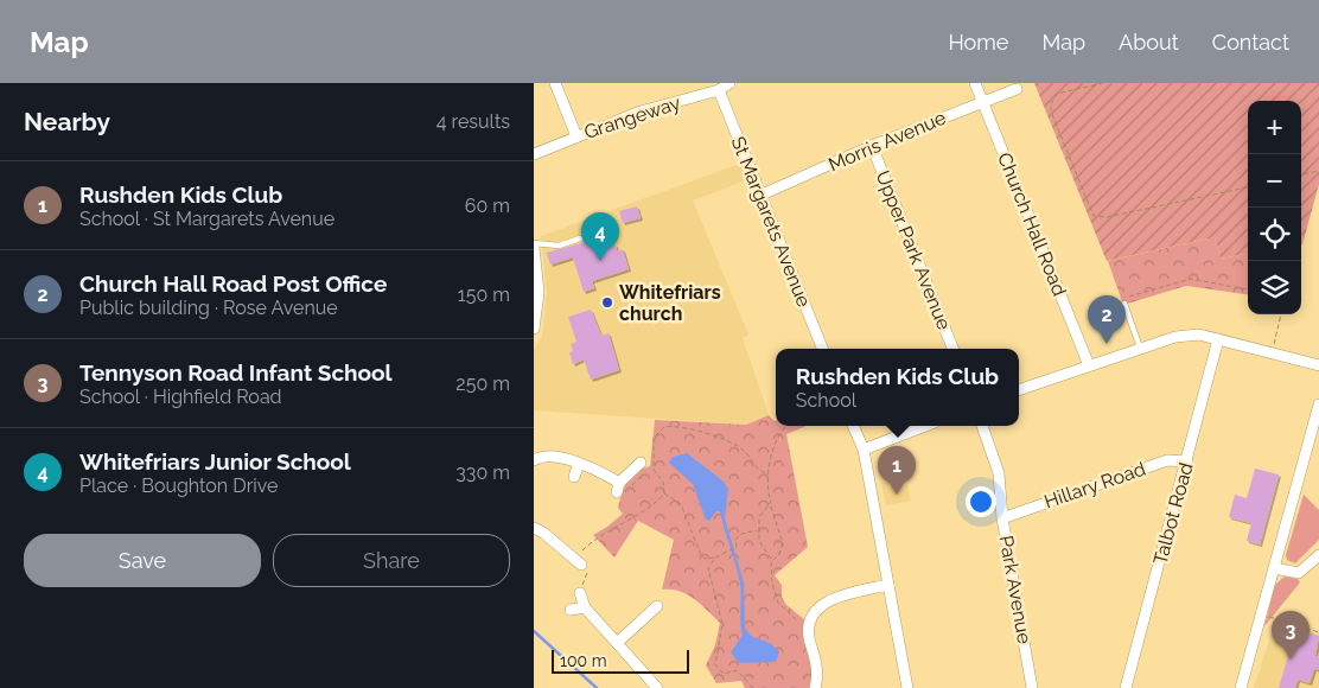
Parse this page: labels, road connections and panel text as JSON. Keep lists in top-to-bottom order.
{
  "streets": {
    "street": [
      "Grangeway",
      "Morris Avenue",
      "St Margarets Avenue",
      "Church Hall Road",
      "Upper Park Avenue",
      "Hillary Road",
      "Talbot Road",
      "Park Avenue"
    ]
  },
  "crossings": [
    ["Grangeway", "St Margarets Avenue"],
    ["Morris Avenue", "St Margarets Avenue"],
    ["Morris Avenue", "Church Hall Road"],
    ["Morris Avenue", "Upper Park Avenue"],
    ["Hillary Road", "Talbot Road"],
    ["Hillary Road", "Park Avenue"]
  ],
  "places": ["Whitefriars church"],
  "scale_bar": "100 m",
  "page": {
    "header": "Map",
    "nav": [
      "Home",
      "Map",
      "About",
      "Contact"
    ],
    "heading": ["Nearby", "4 results"],
    "map_buttons": ["+", "−"],
    "list": [
      {
        "mark": "1",
        "name": "Rushden Kids Club",
        "note": "School · St Margarets Avenue",
        "value": "60 m"
      },
      {
        "mark": "2",
        "name": "Church Hall Road Post Office",
        "note": "Public building · Rose Avenue",
        "value": "150 m"
      },
      {
        "mark": "3",
        "name": "Tennyson Road Infant School",
        "note": "School · Highfield Road",
        "value": "250 m"
      },
      {
        "mark": "4",
        "name": "Whitefriars Junior School",
        "note": "Place · Boughton Drive",
        "value": "330 m"
      }
    ],
    "pins": [
      "4",
      "2",
      "1",
      "3"
    ],
    "popup": ["Rushden Kids Club", "School"],
    "buttons": ["Save", "Share"],
    "scale": "100 m"
  }
}
